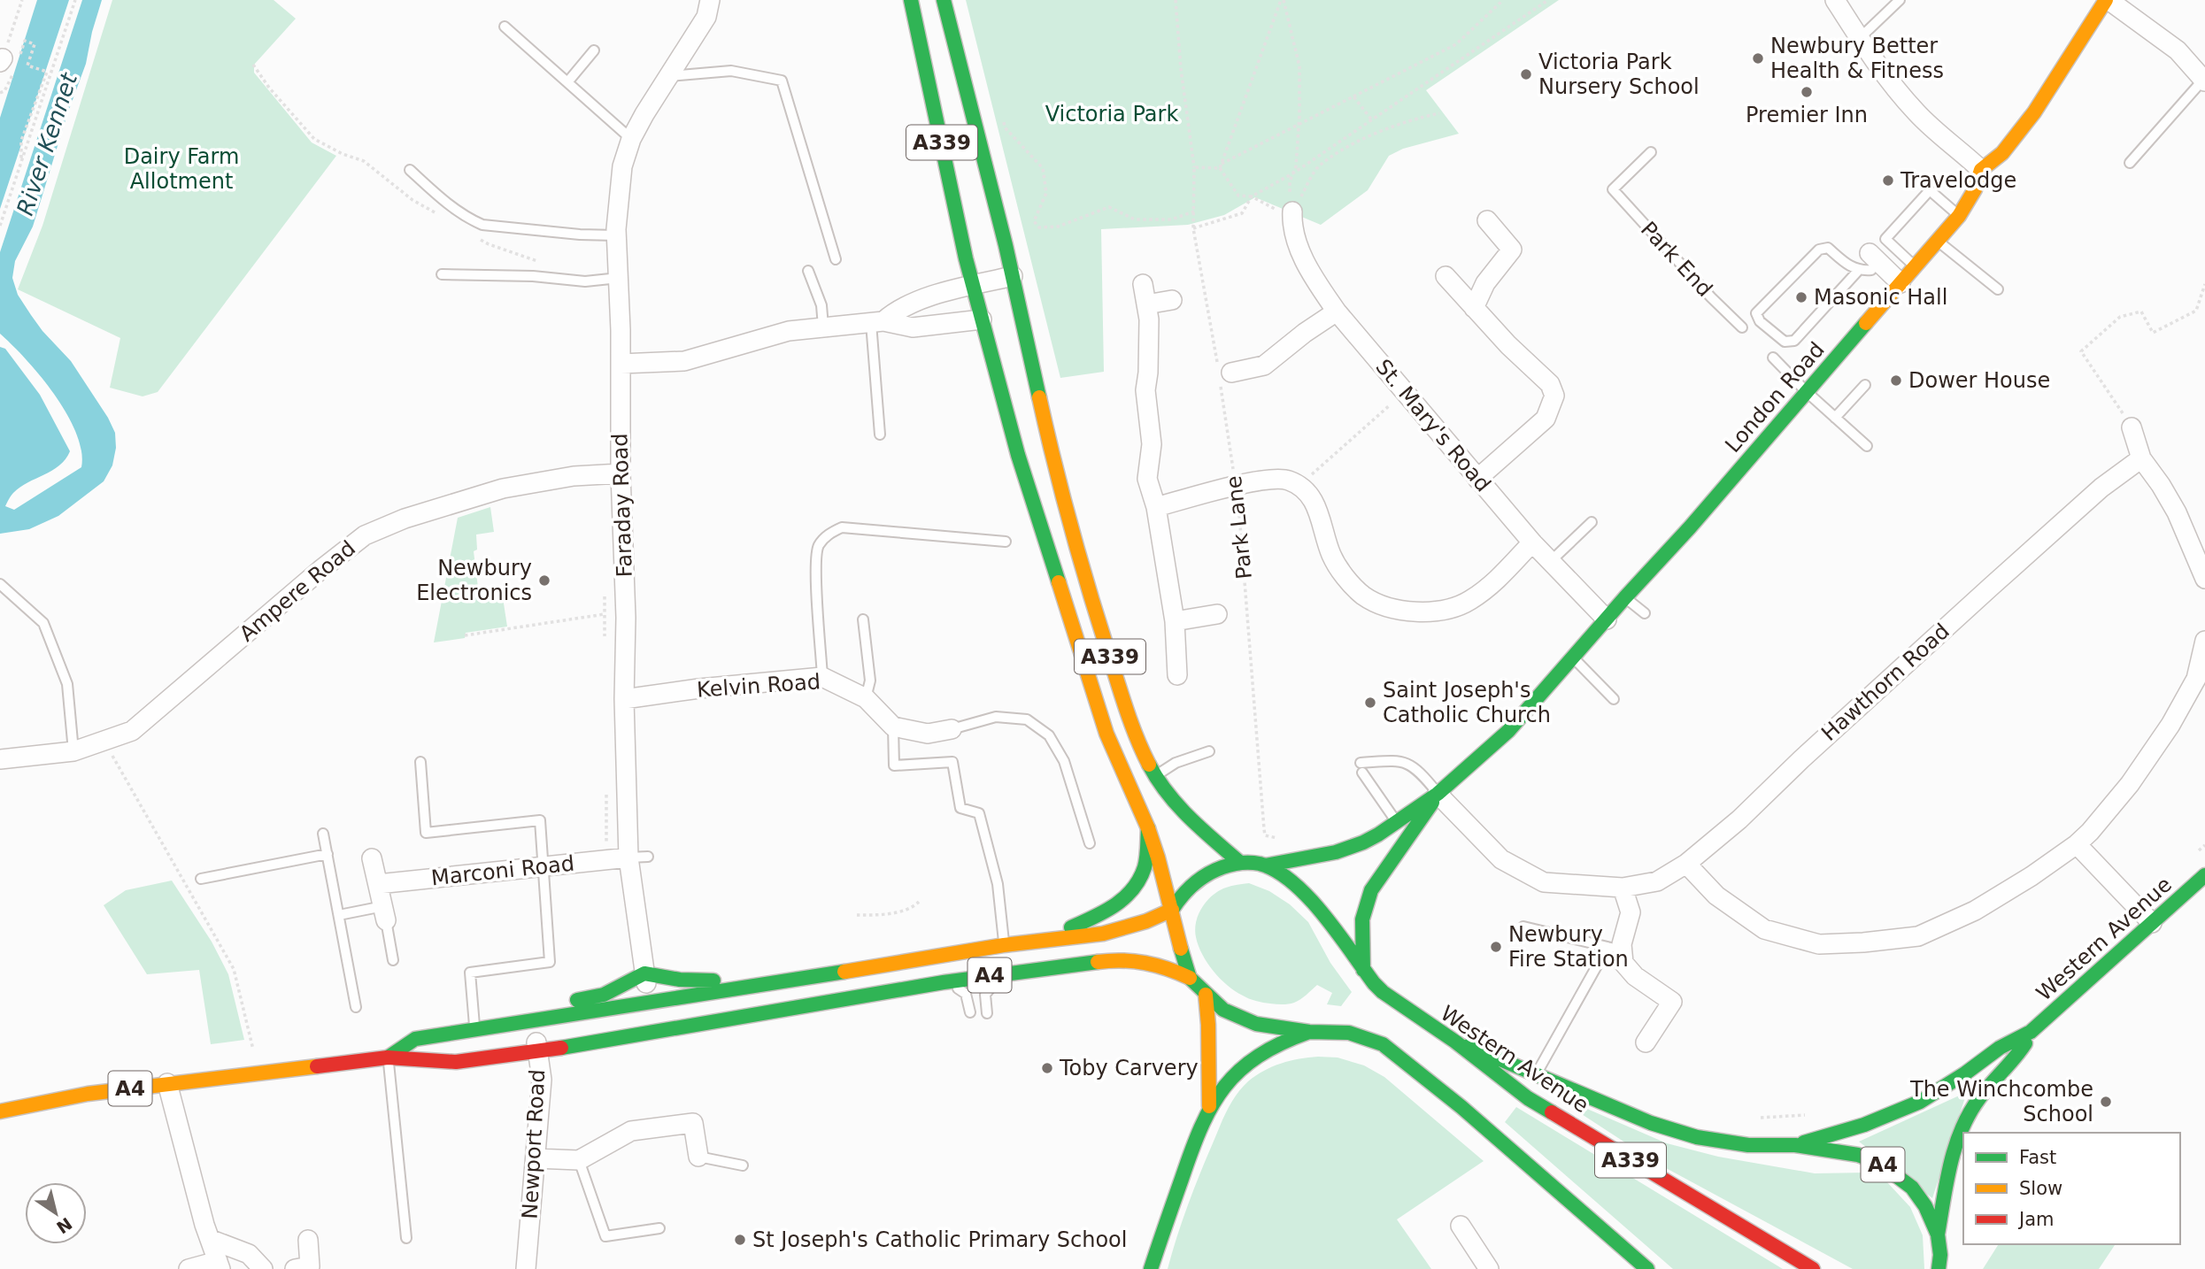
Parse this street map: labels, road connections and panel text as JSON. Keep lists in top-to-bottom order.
{
  "streets": {
    "main road": [
      "A339",
      "London Road",
      "Western Avenue",
      "A4"
    ],
    "street": [
      "St. Mary's Road",
      "Faraday Road",
      "Ampere Road",
      "Hawthorn Road",
      "Kelvin Road",
      "Marconi Road",
      "Newport Road"
    ],
    "lane": ["Park End"],
    "path": ["Park Lane"]
  },
  "crossings": [
    ["A339", "London Road"],
    ["A339", "Western Avenue"],
    ["A339", "A4"],
    ["London Road", "St. Mary's Road"],
    ["London Road", "Hawthorn Road"],
    ["London Road", "Western Avenue"],
    ["Faraday Road", "Ampere Road"],
    ["Faraday Road", "Kelvin Road"],
    ["Faraday Road", "Marconi Road"],
    ["Faraday Road", "A4"],
    ["Western Avenue", "A4"],
    ["A4", "Newport Road"]
  ],
  "water": ["River Kennet"],
  "parks": ["Victoria Park", "Dairy Farm Allotment"],
  "places": [
    "Newbury Better Health & Fitness",
    "Victoria Park Nursery School",
    "Premier Inn",
    "Travelodge",
    "Masonic Hall",
    "Dower House",
    "Newbury Electronics",
    "Saint Joseph's Catholic Church",
    "Newbury Fire Station",
    "Toby Carvery",
    "The Winchcombe School",
    "St Joseph's Catholic Primary School"
  ],
  "legend": ["Fast", "Slow", "Jam"],
  "north": "bottom right"
}
